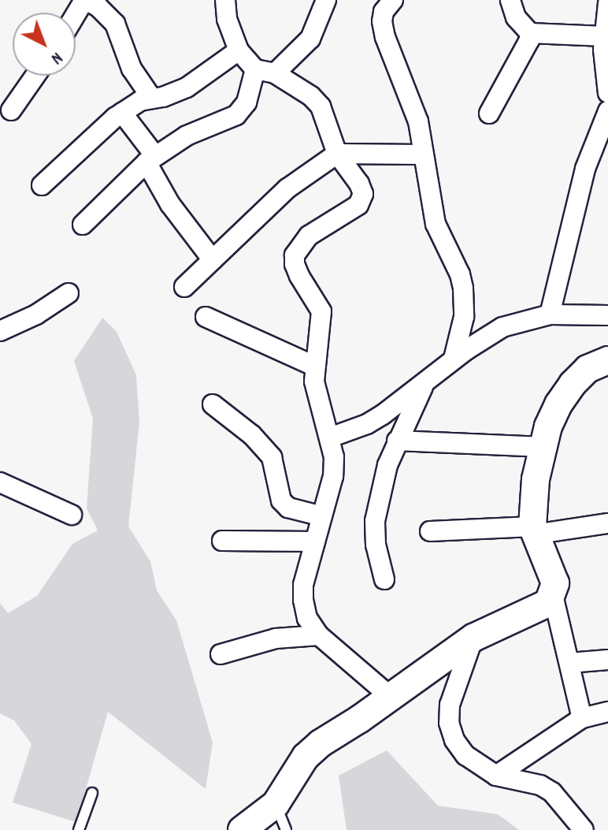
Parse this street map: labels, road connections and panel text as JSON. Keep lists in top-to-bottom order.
{
  "north": "bottom right"
}
